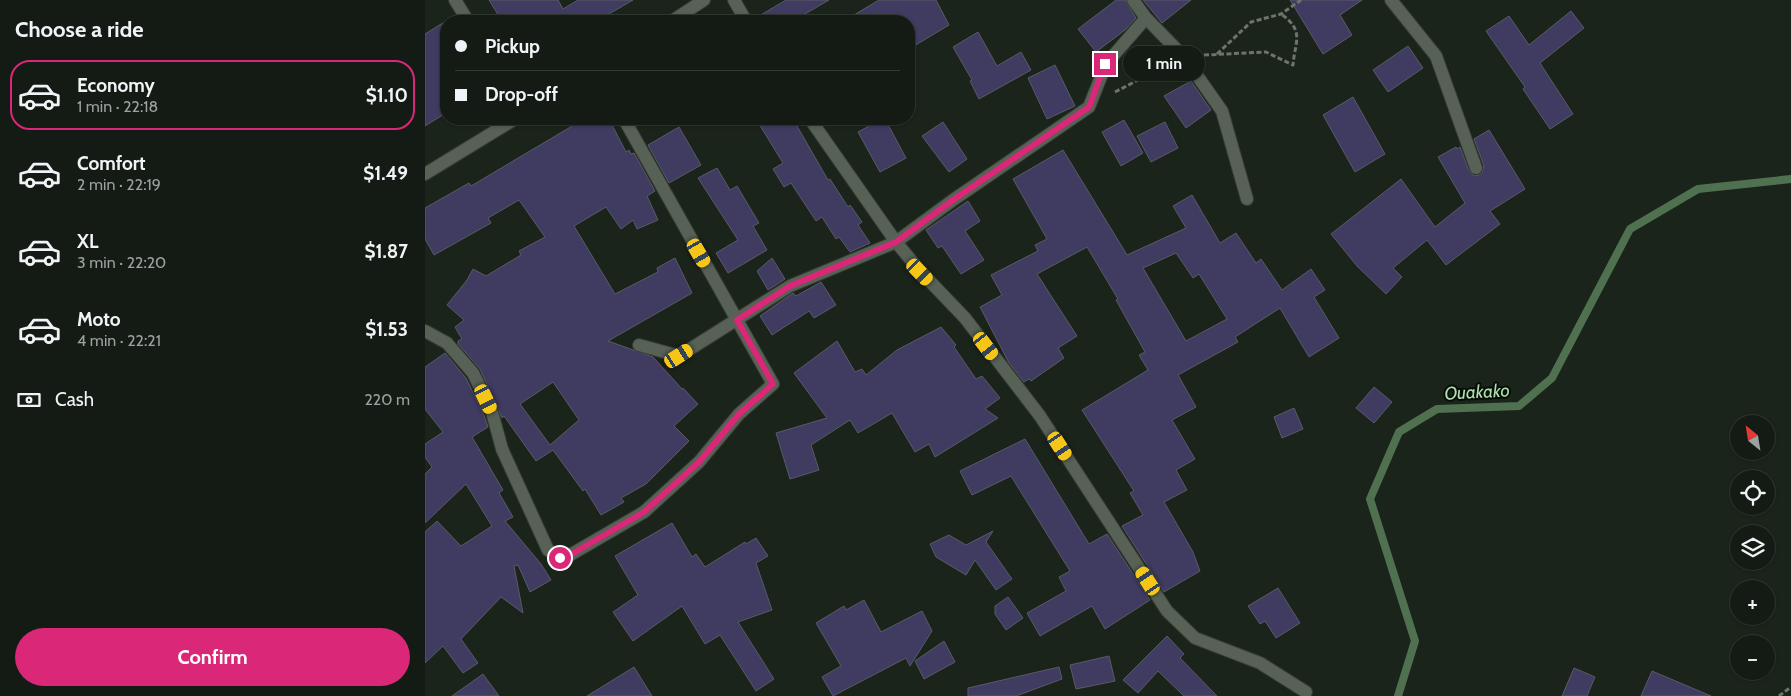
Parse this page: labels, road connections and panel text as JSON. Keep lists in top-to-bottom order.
{
  "water": ["Ouakako"],
  "north": "top left",
  "page": {
    "heading": "Choose a ride",
    "banner": ["Pickup", "Drop-off"],
    "bubble": "1 min",
    "list": [
      {
        "name": "Economy",
        "note": "1 min · 22:18",
        "value": "$1.10"
      },
      {
        "name": "Comfort",
        "note": "2 min · 22:19",
        "value": "$1.49"
      },
      {
        "name": "XL",
        "note": "3 min · 22:20",
        "value": "$1.87"
      },
      {
        "name": "Moto",
        "note": "4 min · 22:21",
        "value": "$1.53"
      }
    ],
    "pay": ["Cash", "220 m"],
    "map_buttons": ["+", "−"],
    "buttons": "Confirm"
  }
}
